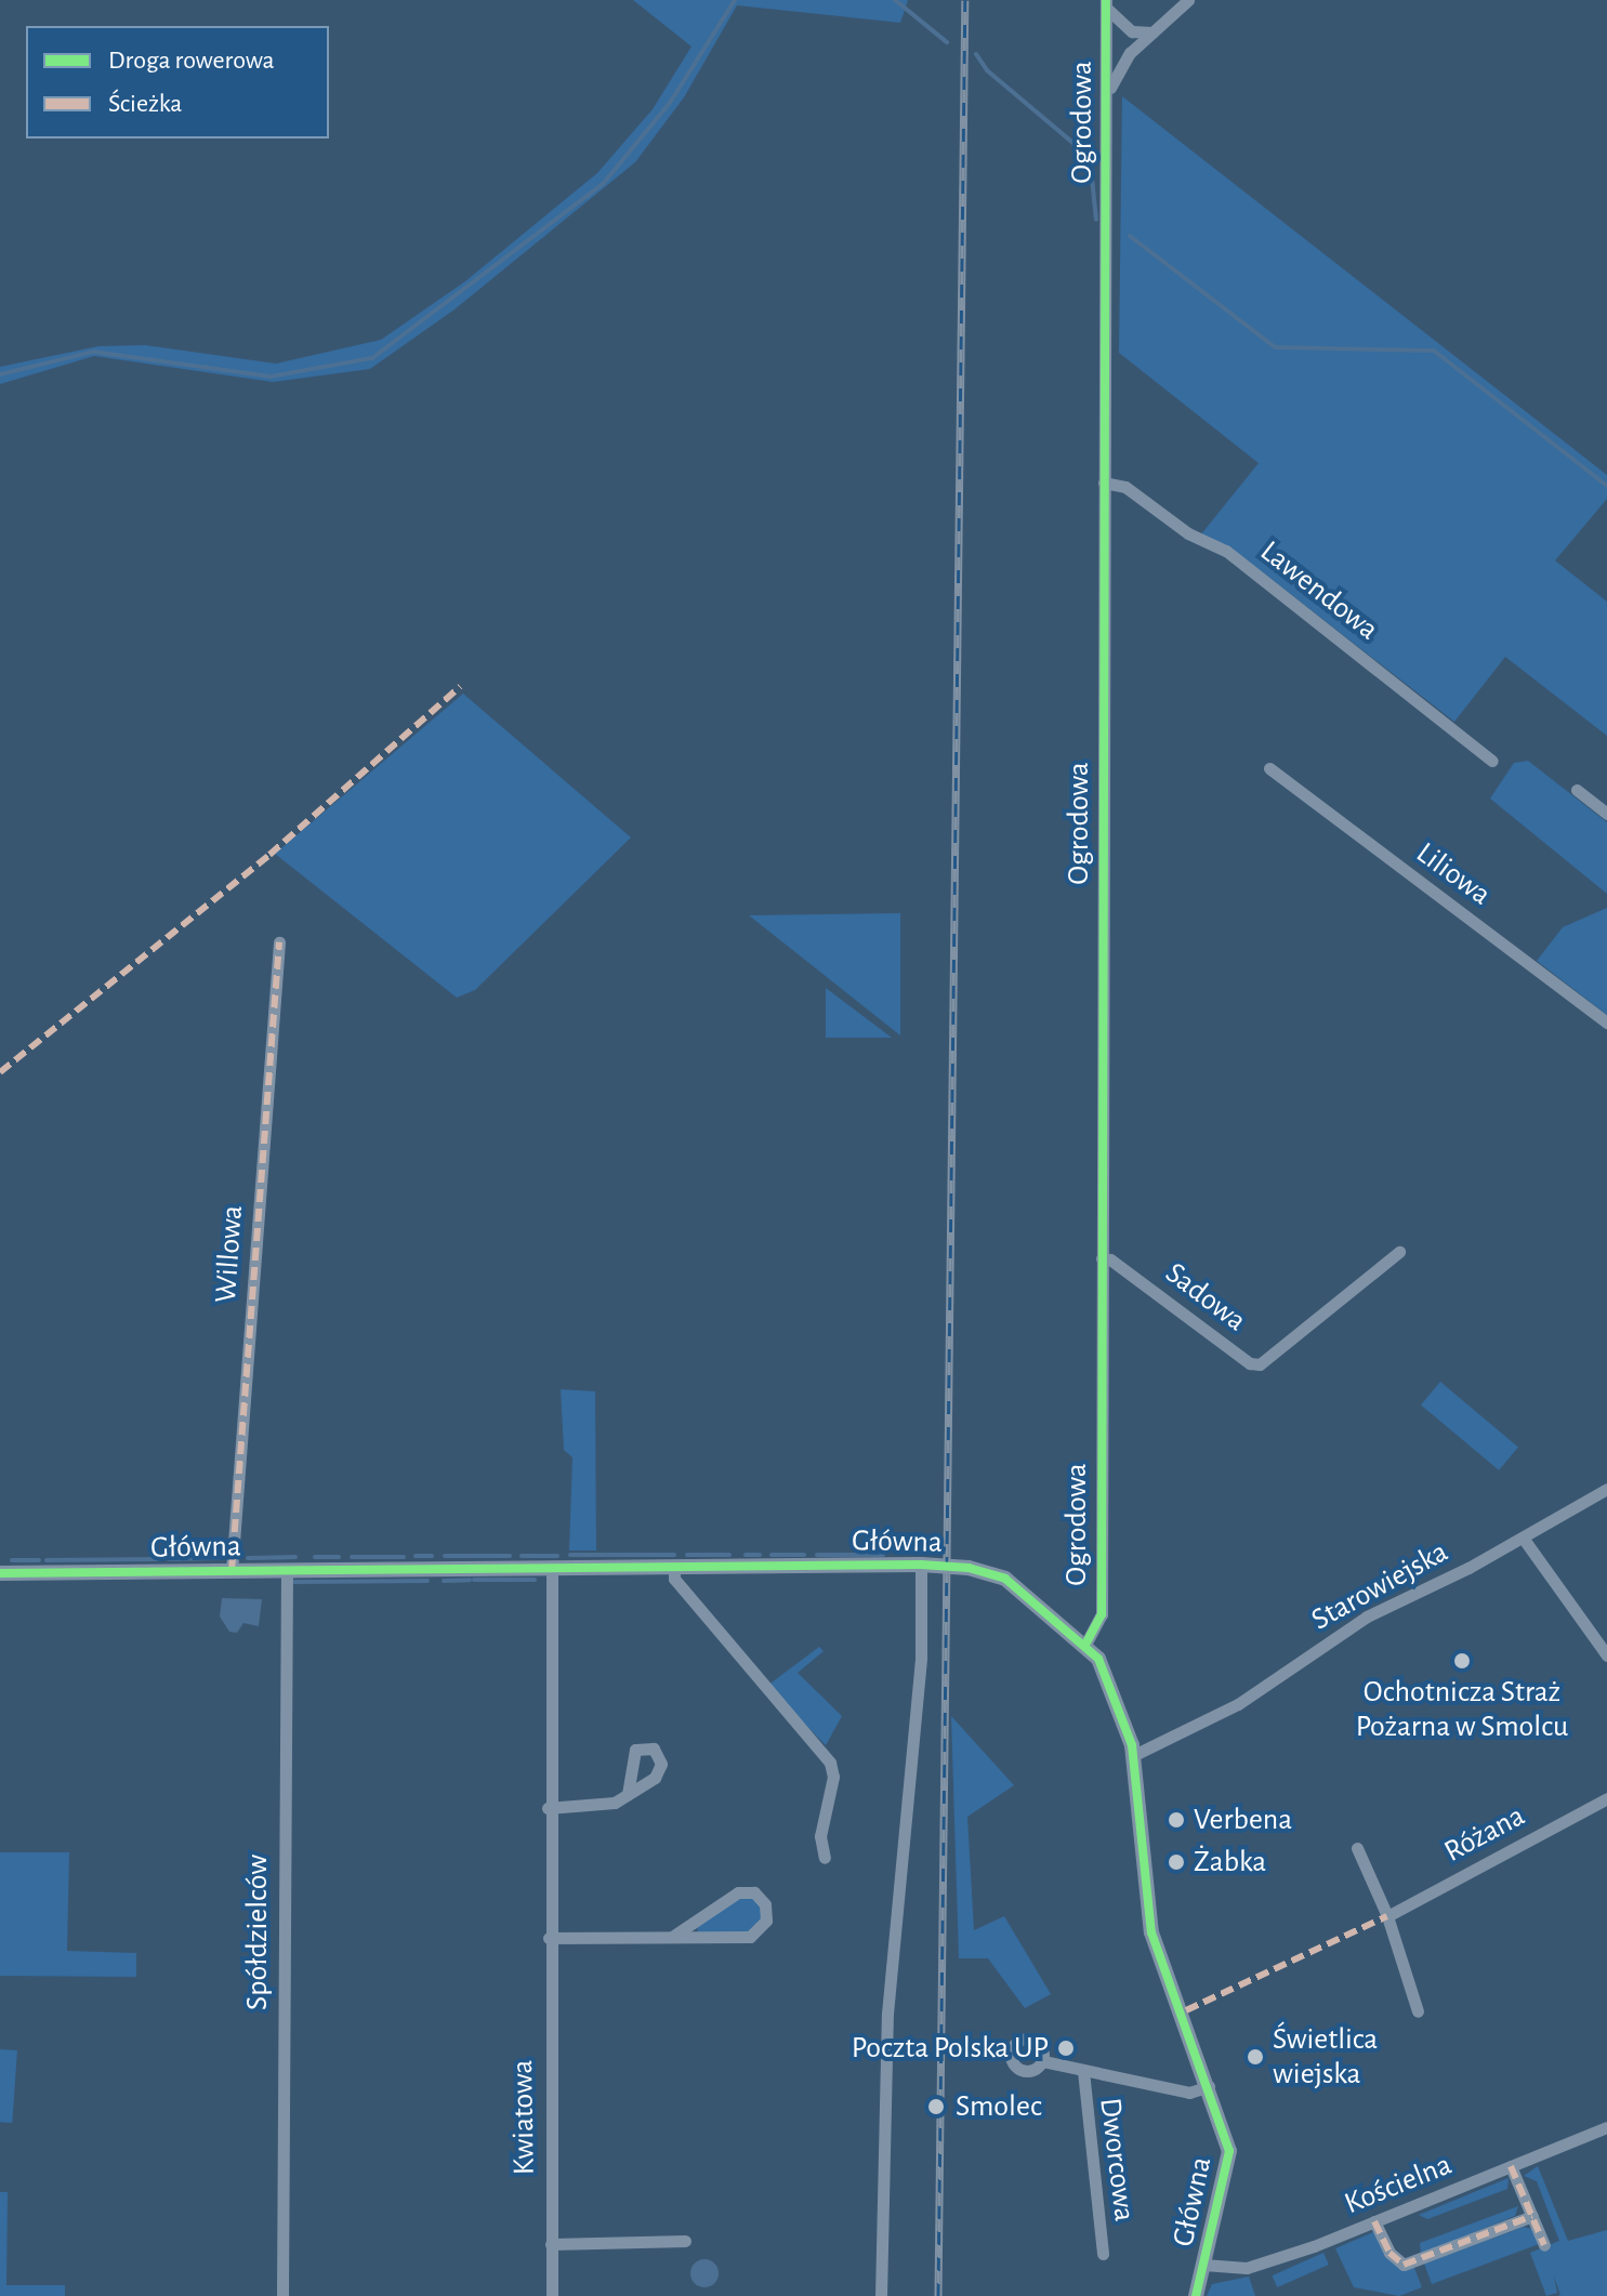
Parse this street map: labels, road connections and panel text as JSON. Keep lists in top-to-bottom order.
{
  "streets": {
    "street": [
      "Ogrodowa",
      "Lawendowa",
      "Liliowa",
      "Willowa",
      "Sadowa",
      "Główna",
      "Starowiejska",
      "Różana",
      "Spółdzielców",
      "Kwiatowa",
      "Dworcowa",
      "Kościelna"
    ]
  },
  "crossings": [
    ["Ogrodowa", "Lawendowa"],
    ["Ogrodowa", "Sadowa"],
    ["Ogrodowa", "Główna"],
    ["Willowa", "Główna"],
    ["Główna", "Starowiejska"],
    ["Główna", "Spółdzielców"],
    ["Główna", "Kwiatowa"],
    ["Główna", "Dworcowa"],
    ["Główna", "Kościelna"]
  ],
  "places": [
    "Ochotnicza Straż Pożarna w Smolcu",
    "Verbena",
    "Żabka",
    "Poczta Polska UP",
    "Świetlica wiejska",
    "Smolec"
  ],
  "legend": ["Droga rowerowa", "Ścieżka"]
}
